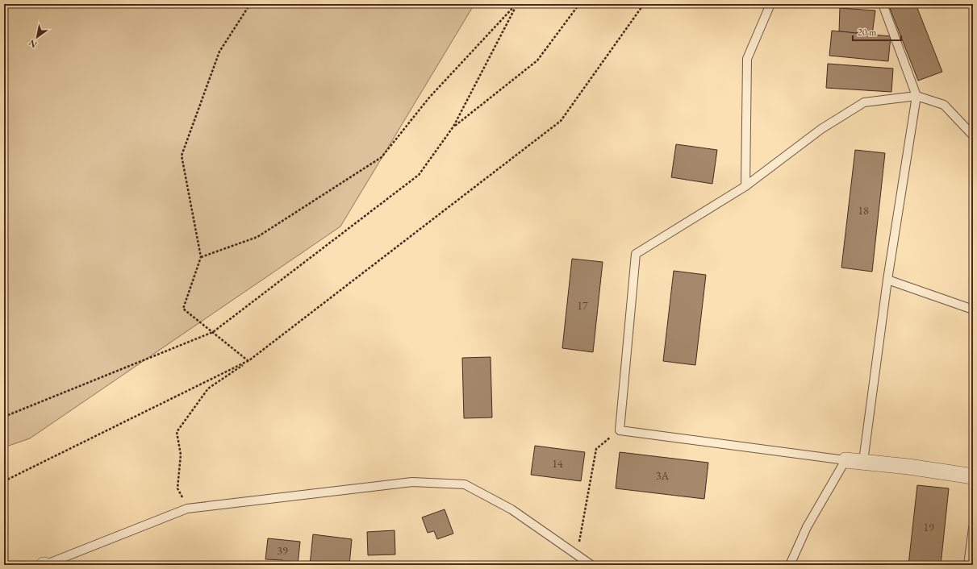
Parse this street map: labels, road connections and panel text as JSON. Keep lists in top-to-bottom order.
{
  "house_numbers": [
    "18",
    "17",
    "14",
    "3А",
    "19",
    "39"
  ],
  "scale_bar": "20 m",
  "north": "bottom left"
}
